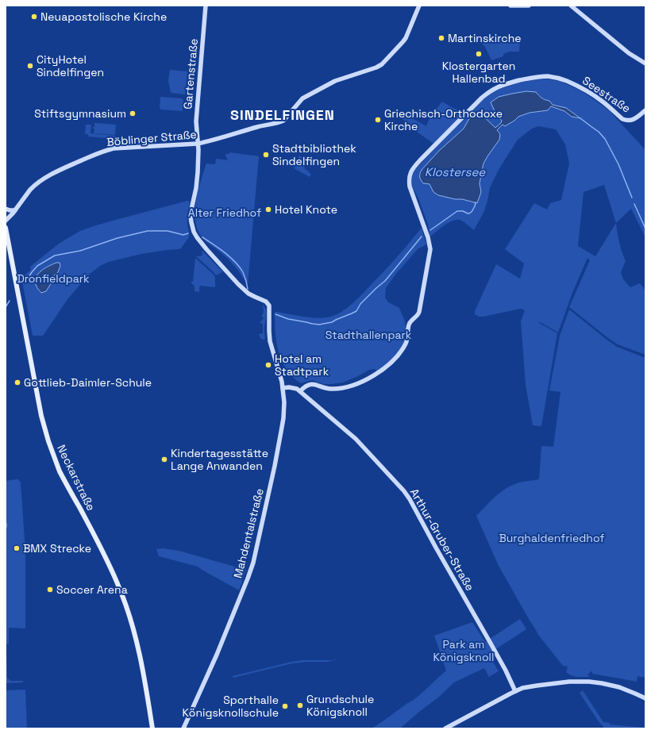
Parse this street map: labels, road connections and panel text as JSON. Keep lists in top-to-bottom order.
{
  "streets": {
    "main road": ["Neckarstraße"],
    "street": [
      "Gartenstraße",
      "Seestraße",
      "Böblinger Straße",
      "Mahdentalstraße",
      "Arthur-Gruber-Straße"
    ]
  },
  "crossings": [
    ["Gartenstraße", "Böblinger Straße"],
    ["Gartenstraße", "Mahdentalstraße"],
    ["Seestraße", "Arthur-Gruber-Straße"],
    ["Mahdentalstraße", "Arthur-Gruber-Straße"]
  ],
  "districts": ["SINDELFINGEN"],
  "water": ["Klostersee"],
  "parks": [
    "Alter Friedhof",
    "Dronfieldpark",
    "Stadthallenpark",
    "Burghaldenfriedhof",
    "Park am Königsknoll"
  ],
  "places": [
    "Neuapostolische Kirche",
    "Martinskirche",
    "Klostergarten Hallenbad",
    "CityHotel Sindelfingen",
    "Stiftsgymnasium",
    "Griechisch-Orthodoxe Kirche",
    "Stadtbibliothek Sindelfingen",
    "Hotel Knote",
    "Hotel am Stadtpark",
    "Gottlieb-Daimler-Schule",
    "Kindertagesstätte Lange Anwanden",
    "BMX Strecke",
    "Soccer Arena",
    "Grundschule Königsknoll",
    "Sporthalle Königsknollschule"
  ]
}
